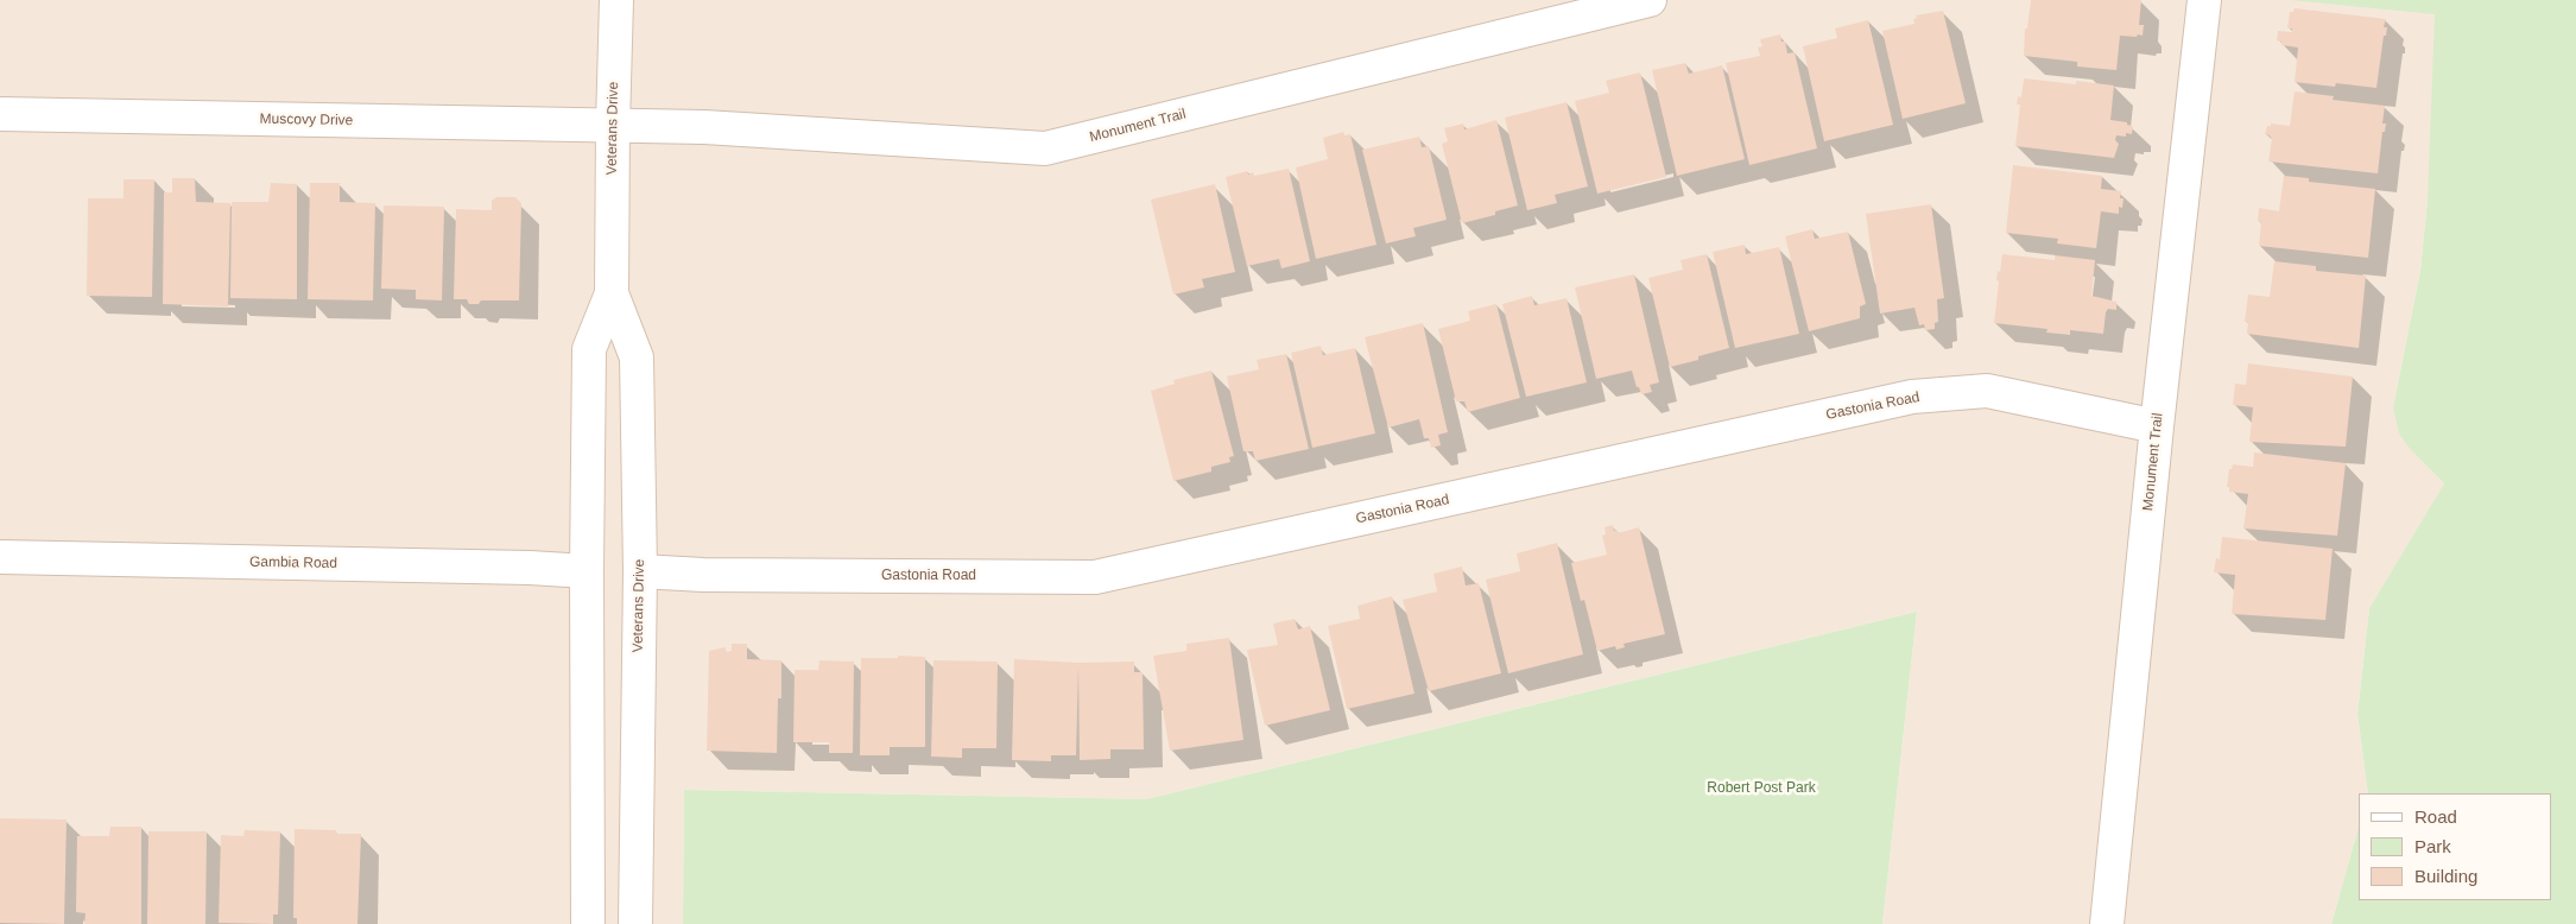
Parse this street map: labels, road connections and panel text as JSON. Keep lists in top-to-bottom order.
{
  "streets": {
    "street": [
      "Muscovy Drive",
      "Monument Trail",
      "Veterans Drive",
      "Gastonia Road",
      "Gambia Road"
    ]
  },
  "crossings": [
    ["Muscovy Drive", "Monument Trail"],
    ["Muscovy Drive", "Veterans Drive"],
    ["Monument Trail", "Veterans Drive"],
    ["Monument Trail", "Gastonia Road"],
    ["Veterans Drive", "Gastonia Road"],
    ["Veterans Drive", "Gambia Road"]
  ],
  "parks": ["Robert Post Park"],
  "legend": ["Road", "Park", "Building"]
}
